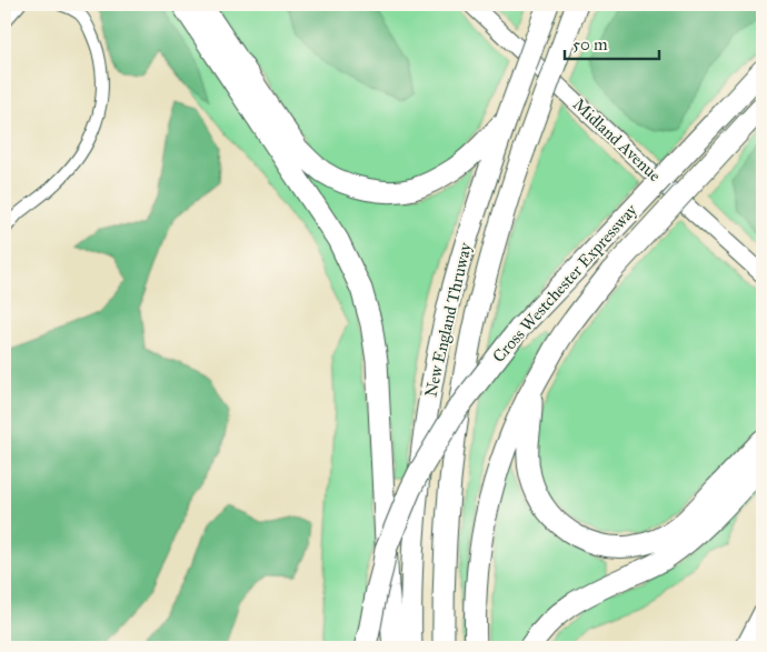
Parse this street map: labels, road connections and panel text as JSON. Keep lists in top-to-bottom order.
{
  "streets": {
    "highway": ["Cross Westchester Expressway", "New England Thruway"],
    "street": ["Midland Avenue"]
  },
  "scale_bar": "50 m"
}
